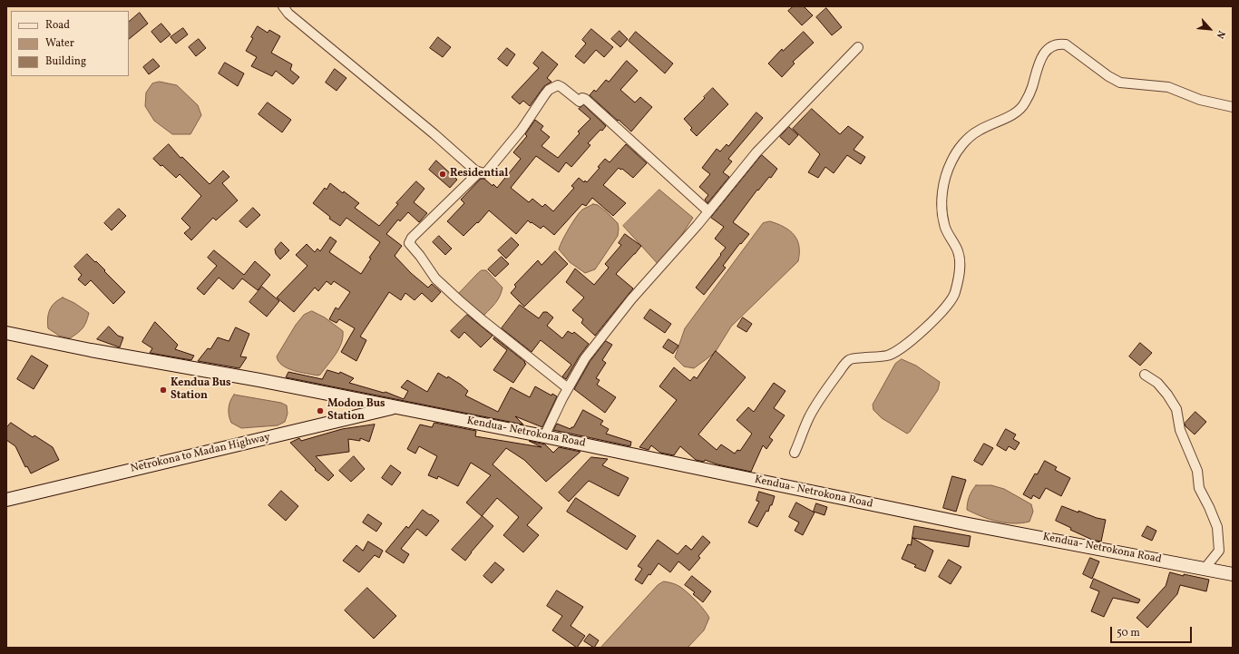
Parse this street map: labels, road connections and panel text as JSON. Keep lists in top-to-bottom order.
{
  "streets": {
    "main road": ["Kendua- Netrokona Road", "Netrokona to Madan Highway"]
  },
  "crossings": [
    ["Kendua- Netrokona Road", "Netrokona to Madan Highway"]
  ],
  "places": ["Residential", "Kendua Bus Station", "Modon Bus Station"],
  "legend": ["Road", "Water", "Building"],
  "scale_bar": "50 m",
  "north": "bottom right"
}
